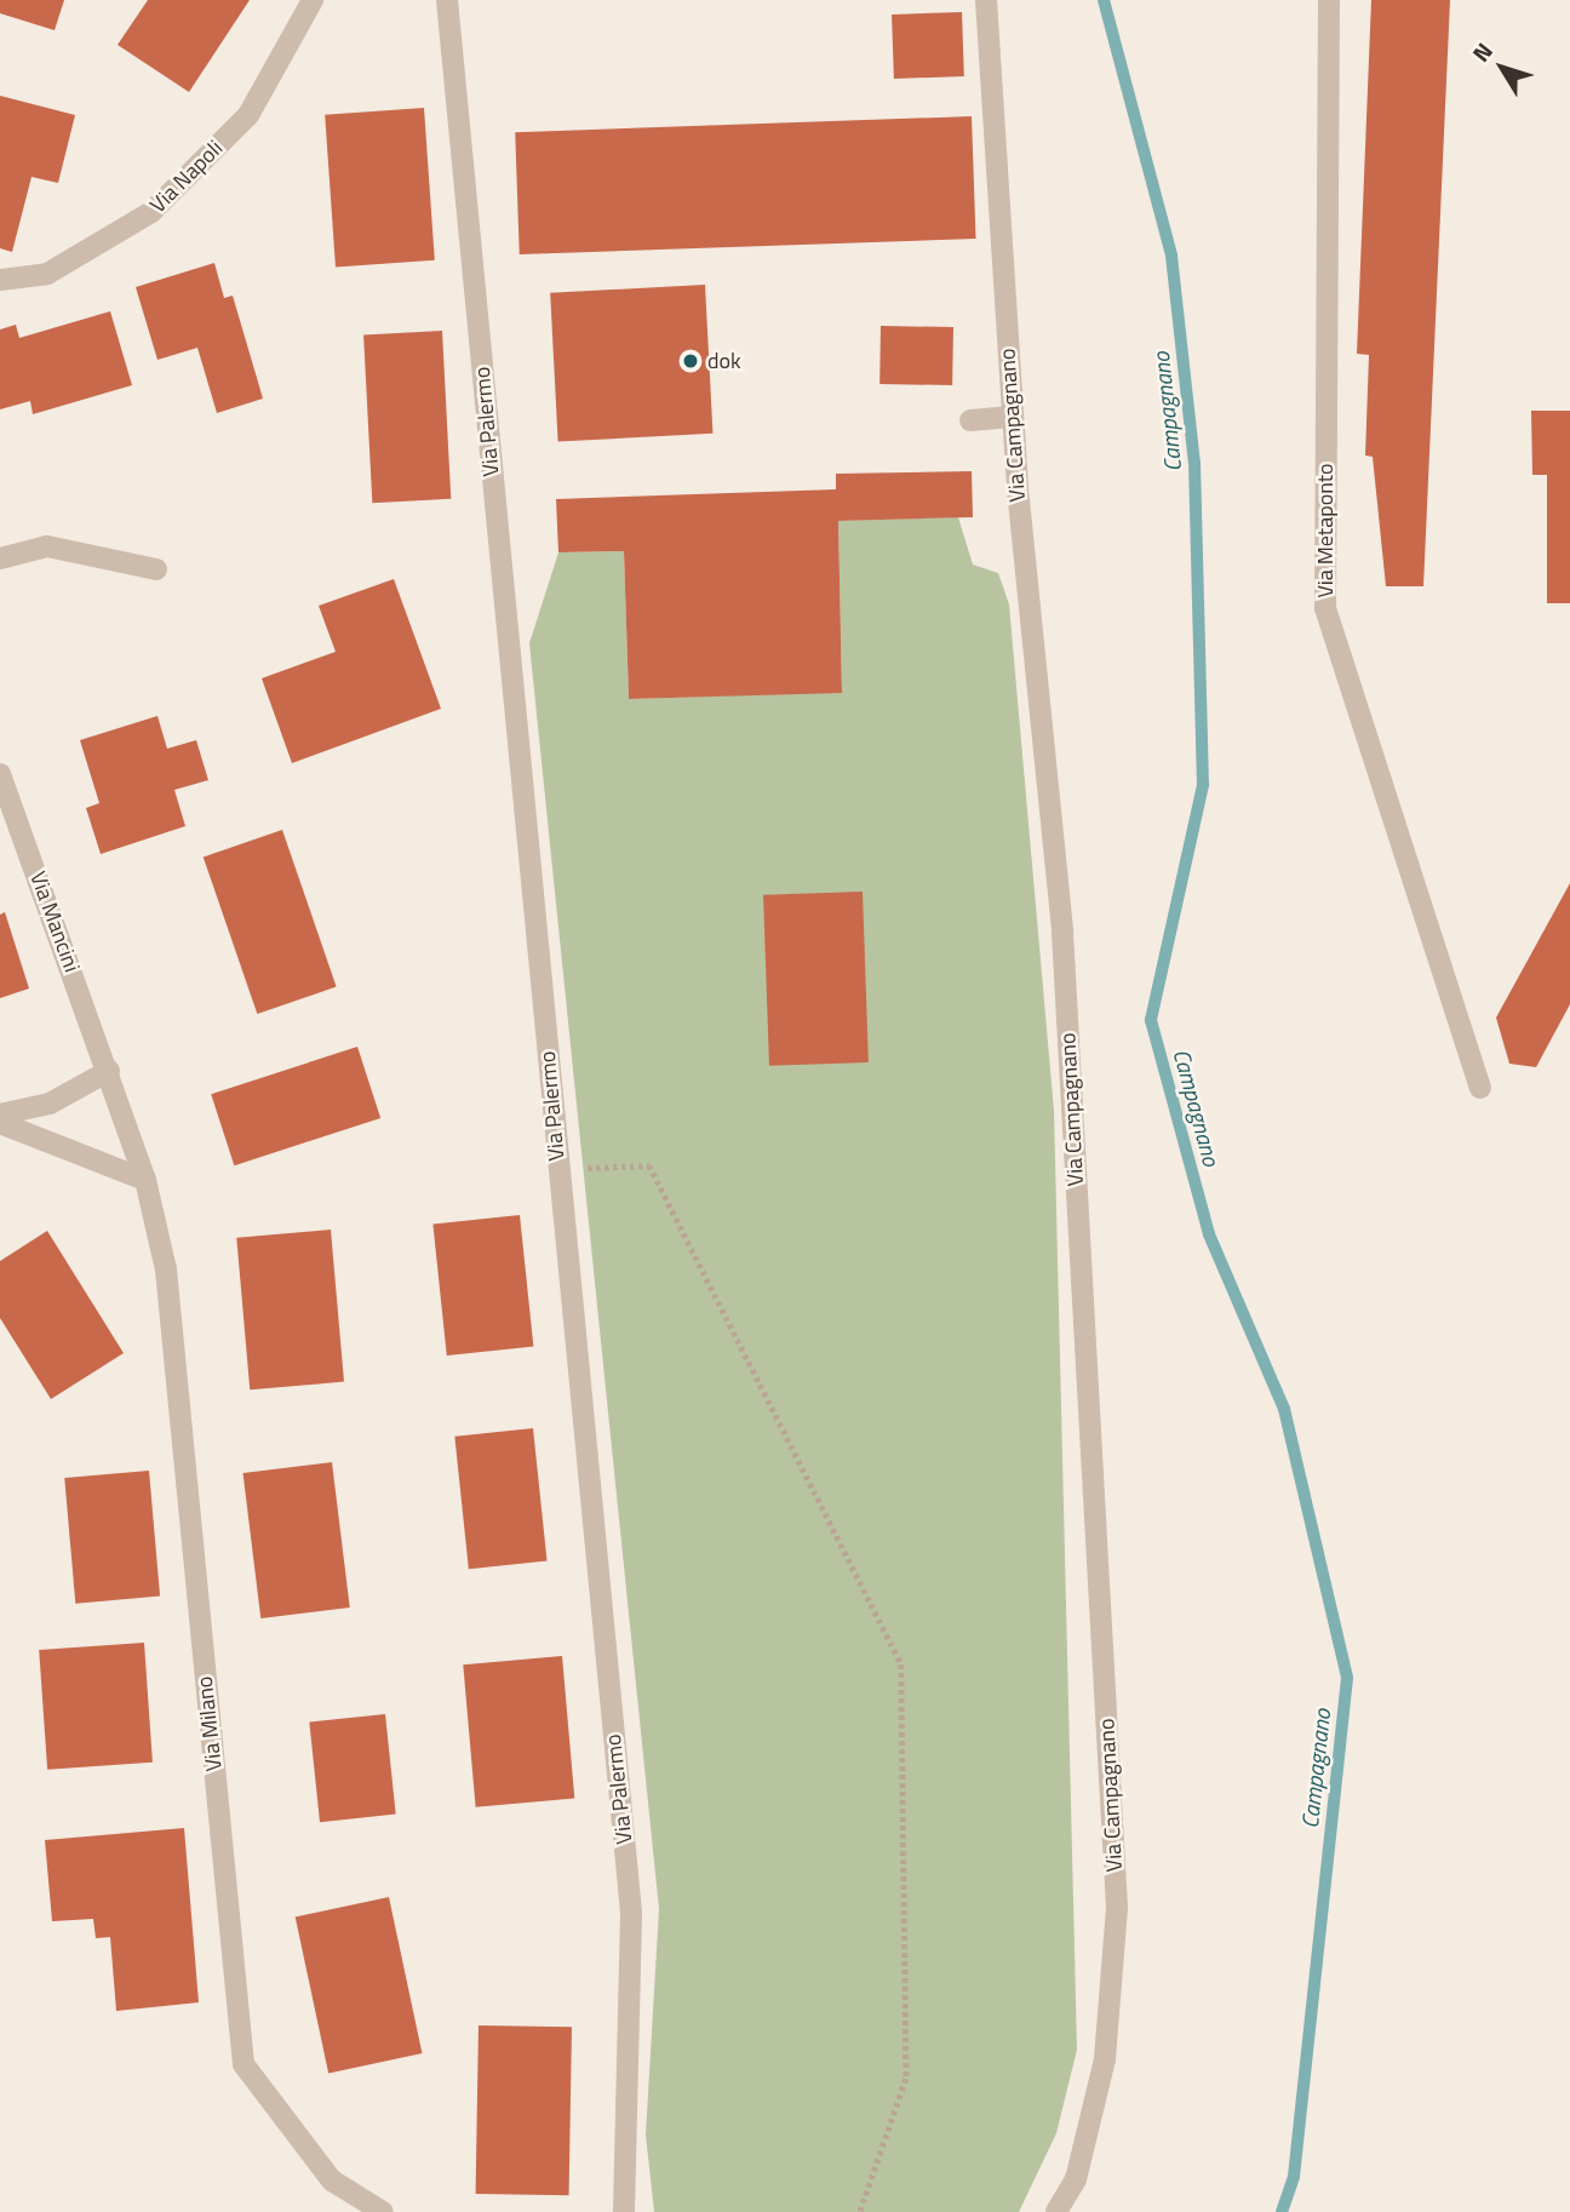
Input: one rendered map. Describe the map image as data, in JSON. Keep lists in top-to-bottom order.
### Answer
{
  "streets": {
    "street": [
      "Via Napoli",
      "Via Palermo",
      "Via Campagnano",
      "Via Metaponto",
      "Via Mancini",
      "Via Milano"
    ]
  },
  "crossings": [
    ["Via Mancini", "Via Milano"]
  ],
  "water": ["Campagnano"],
  "places": ["dok"],
  "north": "top left"
}
